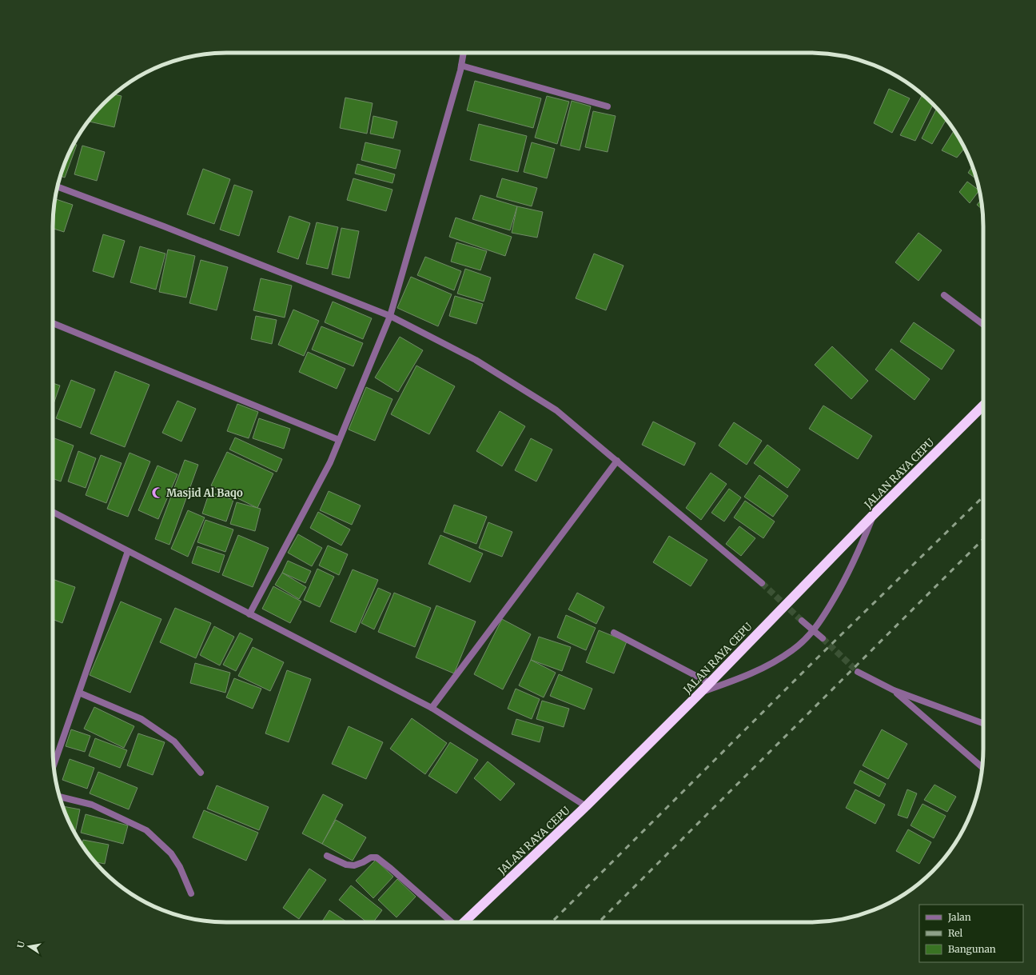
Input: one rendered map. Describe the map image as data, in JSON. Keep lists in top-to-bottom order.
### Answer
{
  "streets": {
    "highway": ["JALAN RAYA CEPU"]
  },
  "places": {
    "mosque": ["Masjid Al Baqo"]
  },
  "legend": ["Jalan", "Rel", "Bangunan"],
  "north": "left"
}
